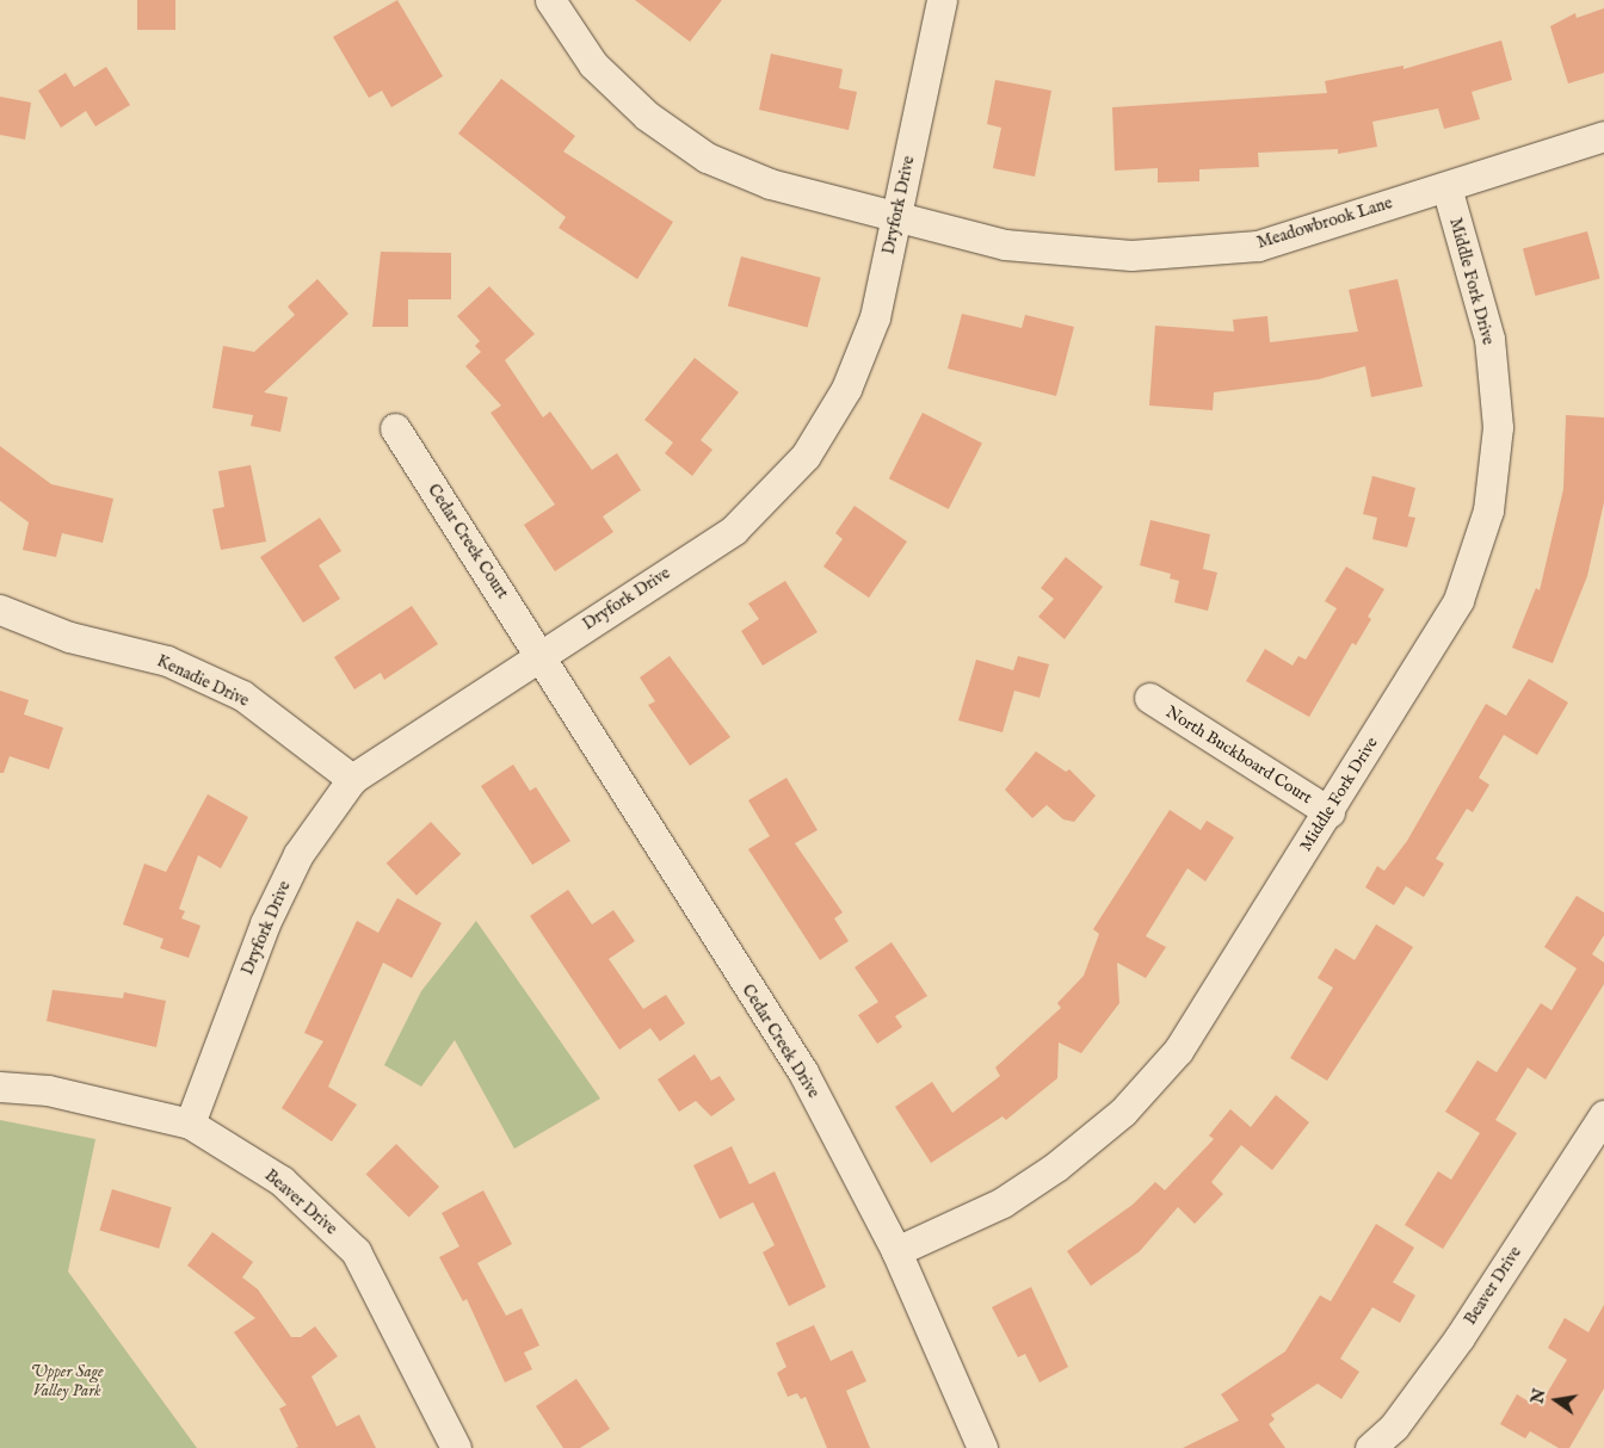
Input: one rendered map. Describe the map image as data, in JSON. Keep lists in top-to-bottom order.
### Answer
{
  "streets": {
    "street": [
      "Dryfork Drive",
      "Meadowbrook Lane",
      "Middle Fork Drive",
      "Cedar Creek Court",
      "Kenadie Drive",
      "North Buckboard Court",
      "Cedar Creek Drive",
      "Beaver Drive"
    ]
  },
  "crossings": [
    ["Dryfork Drive", "Meadowbrook Lane"],
    ["Dryfork Drive", "Cedar Creek Court"],
    ["Dryfork Drive", "Kenadie Drive"],
    ["Dryfork Drive", "Cedar Creek Drive"],
    ["Dryfork Drive", "Beaver Drive"],
    ["Meadowbrook Lane", "Middle Fork Drive"],
    ["Middle Fork Drive", "North Buckboard Court"],
    ["Middle Fork Drive", "Cedar Creek Drive"],
    ["Cedar Creek Court", "Cedar Creek Drive"]
  ],
  "parks": ["Upper Sage Valley Park"],
  "north": "left"
}
